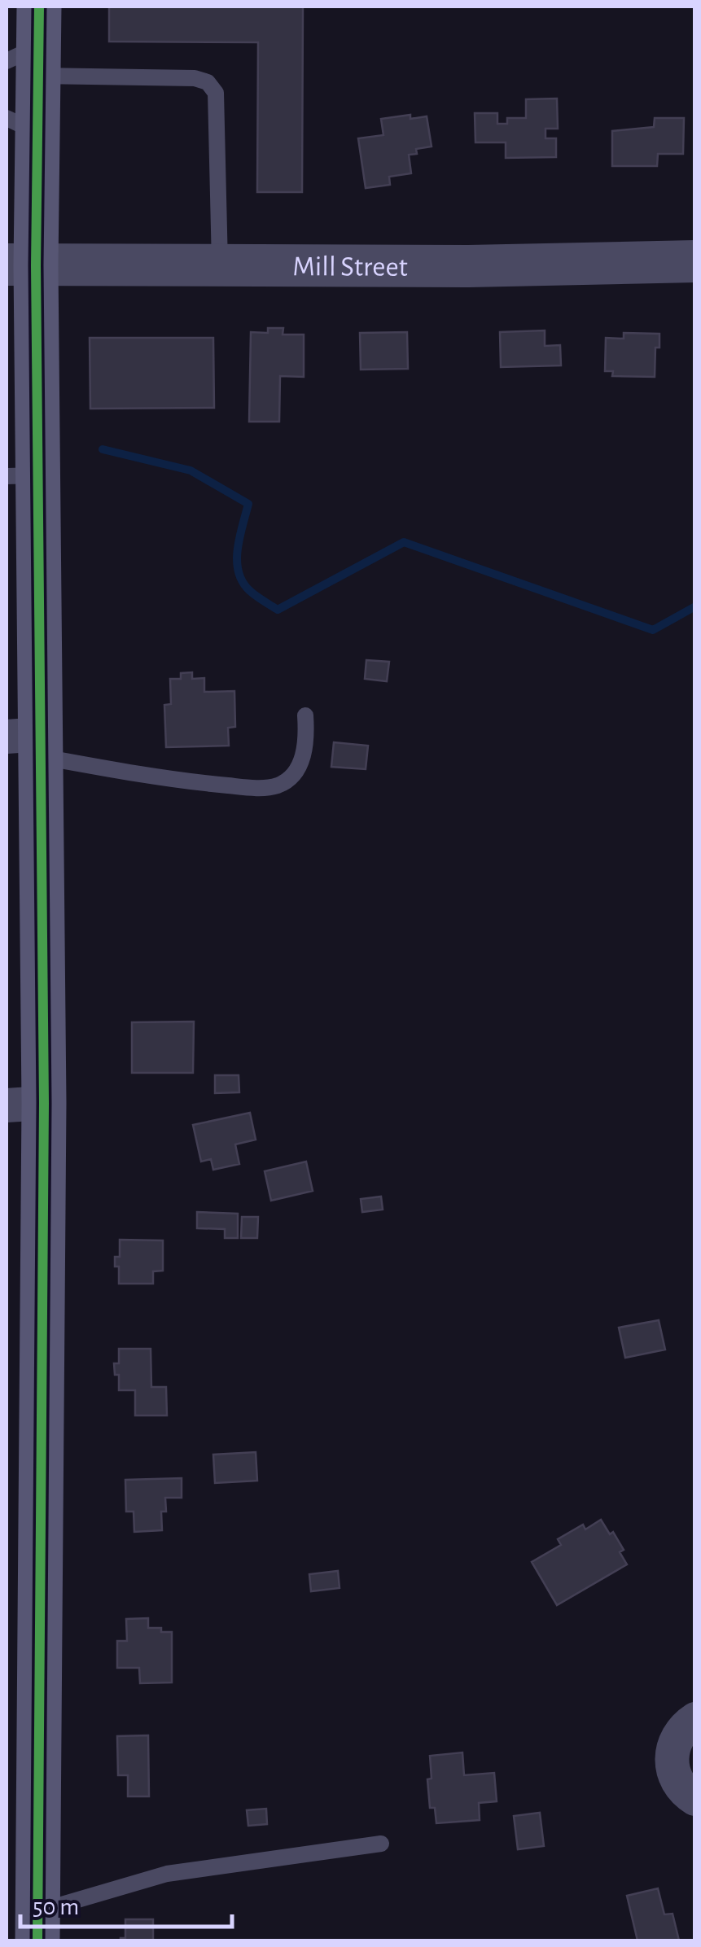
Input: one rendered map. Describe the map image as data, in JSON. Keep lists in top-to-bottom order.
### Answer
{
  "streets": {
    "street": ["Mill Street"]
  },
  "scale_bar": "50 m"
}
